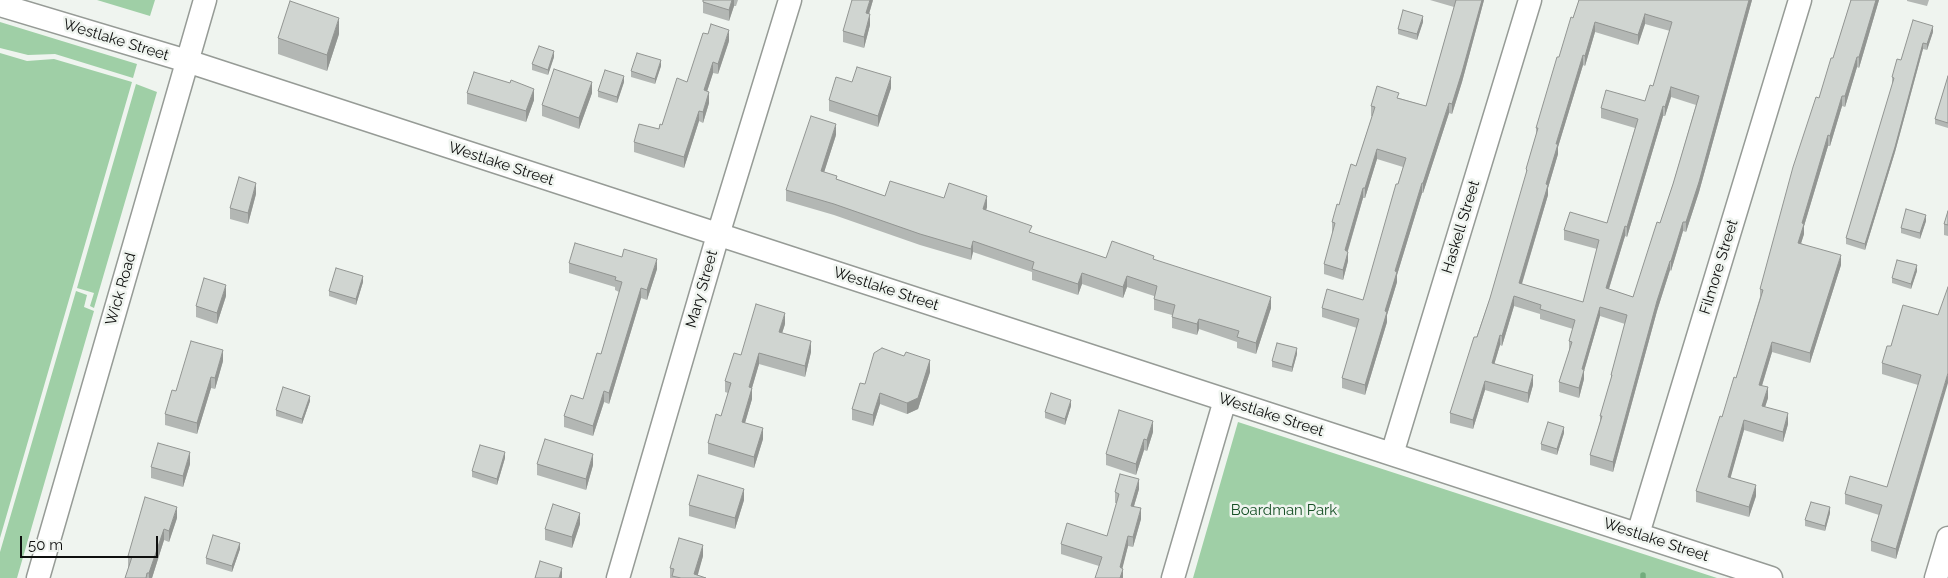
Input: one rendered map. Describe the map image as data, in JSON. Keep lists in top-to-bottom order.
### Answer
{
  "streets": {
    "street": [
      "Westlake Street",
      "Haskell Street",
      "Filmore Street",
      "Wick Road",
      "Mary Street"
    ]
  },
  "crossings": [
    ["Westlake Street", "Haskell Street"],
    ["Westlake Street", "Filmore Street"],
    ["Westlake Street", "Wick Road"],
    ["Westlake Street", "Mary Street"]
  ],
  "parks": ["Boardman Park"],
  "scale_bar": "50 m"
}
